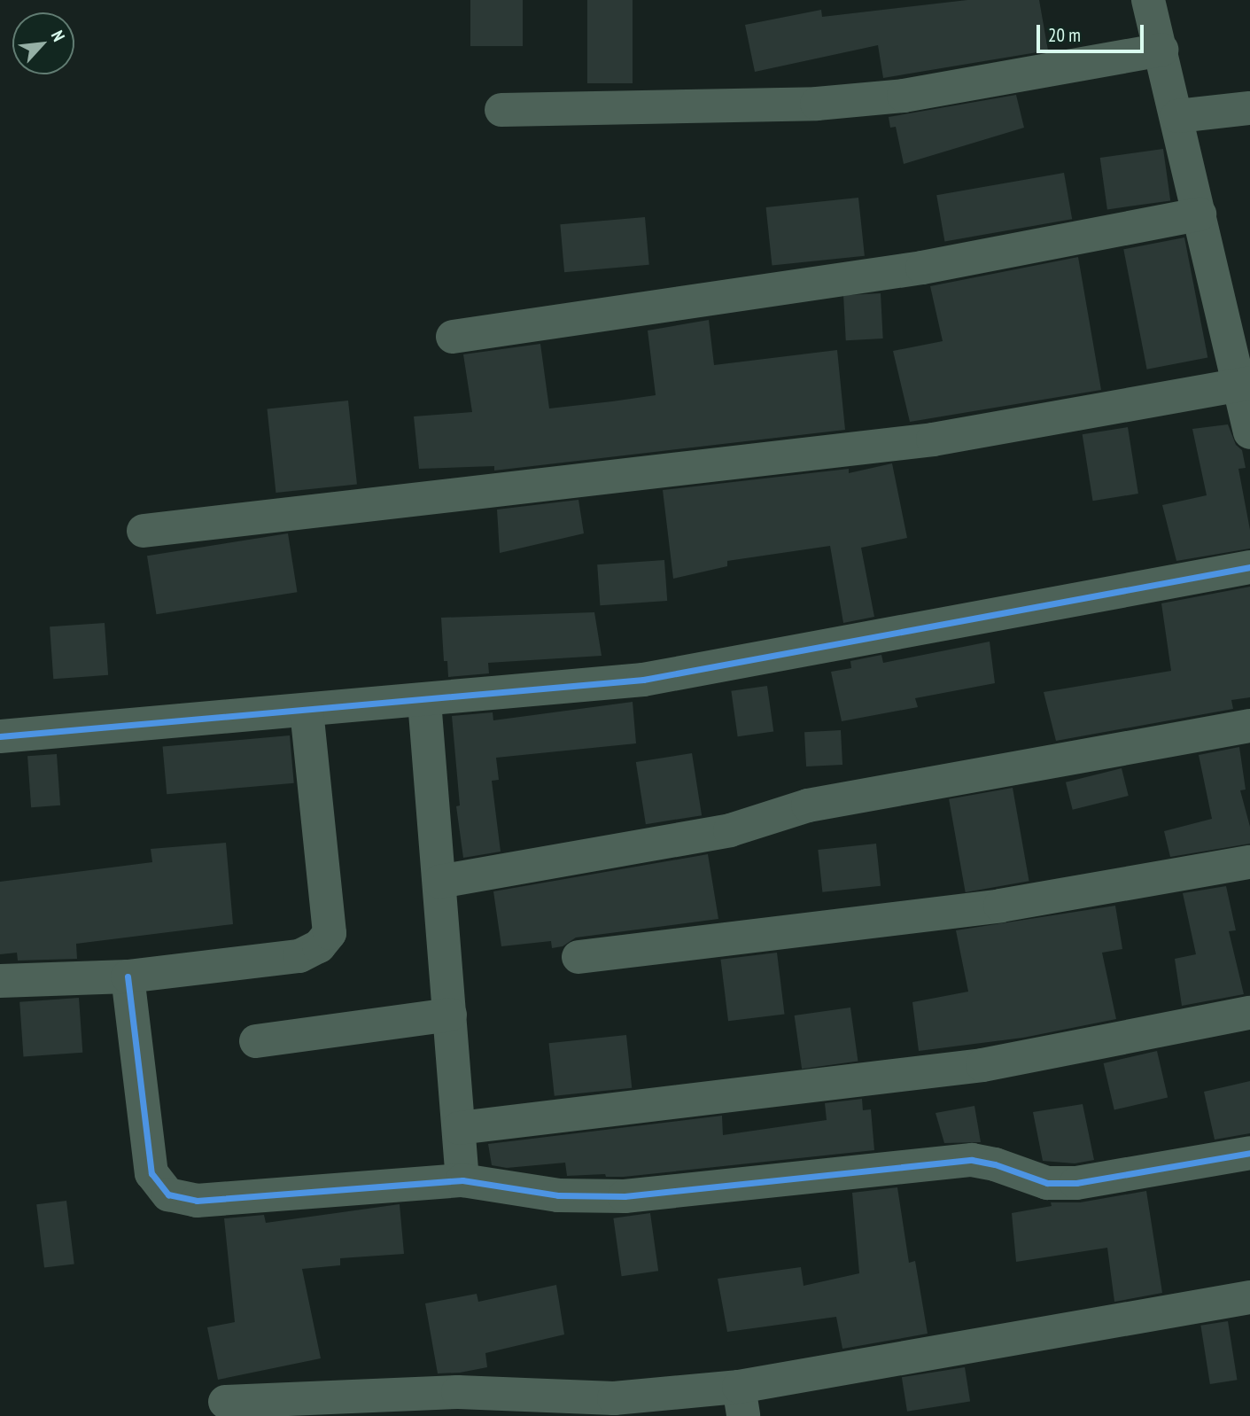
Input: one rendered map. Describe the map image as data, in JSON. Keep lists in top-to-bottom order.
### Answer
{
  "scale_bar": "20 m",
  "north": "top right"
}
